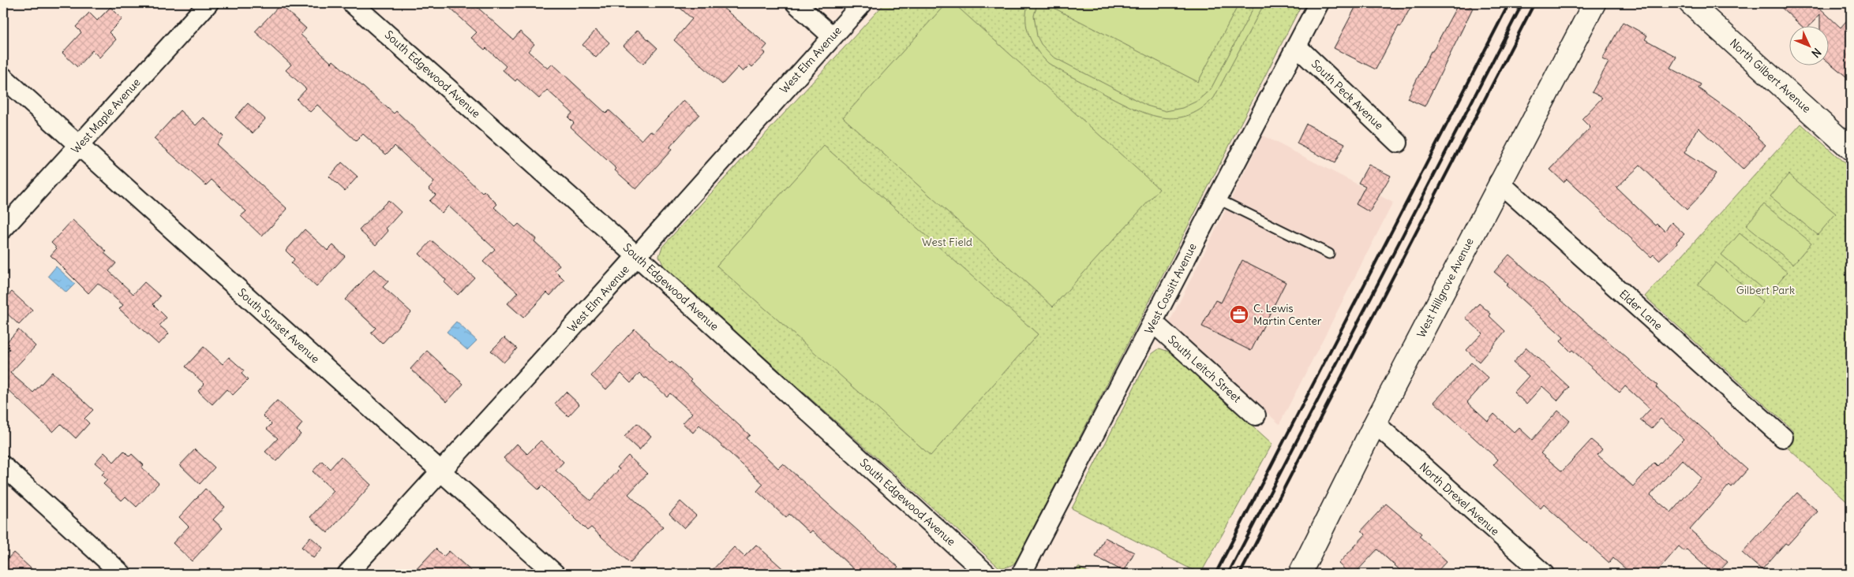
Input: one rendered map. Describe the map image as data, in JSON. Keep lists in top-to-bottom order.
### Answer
{
  "streets": {
    "street": [
      "West Elm Avenue",
      "South Edgewood Avenue",
      "North Gilbert Avenue",
      "South Peck Avenue",
      "West Maple Avenue",
      "West Hillgrove Avenue",
      "West Cossitt Avenue",
      "Elder Lane",
      "South Sunset Avenue",
      "South Leitch Street",
      "North Drexel Avenue"
    ]
  },
  "crossings": [
    ["West Elm Avenue", "South Edgewood Avenue"],
    ["West Elm Avenue", "South Sunset Avenue"],
    ["South Peck Avenue", "West Cossitt Avenue"],
    ["West Maple Avenue", "South Sunset Avenue"],
    ["West Hillgrove Avenue", "Elder Lane"],
    ["West Hillgrove Avenue", "North Drexel Avenue"],
    ["West Cossitt Avenue", "South Leitch Street"]
  ],
  "parks": ["West Field", "Gilbert Park"],
  "places": {
    "office": ["C. Lewis Martin Center"]
  },
  "north": "bottom right"
}
